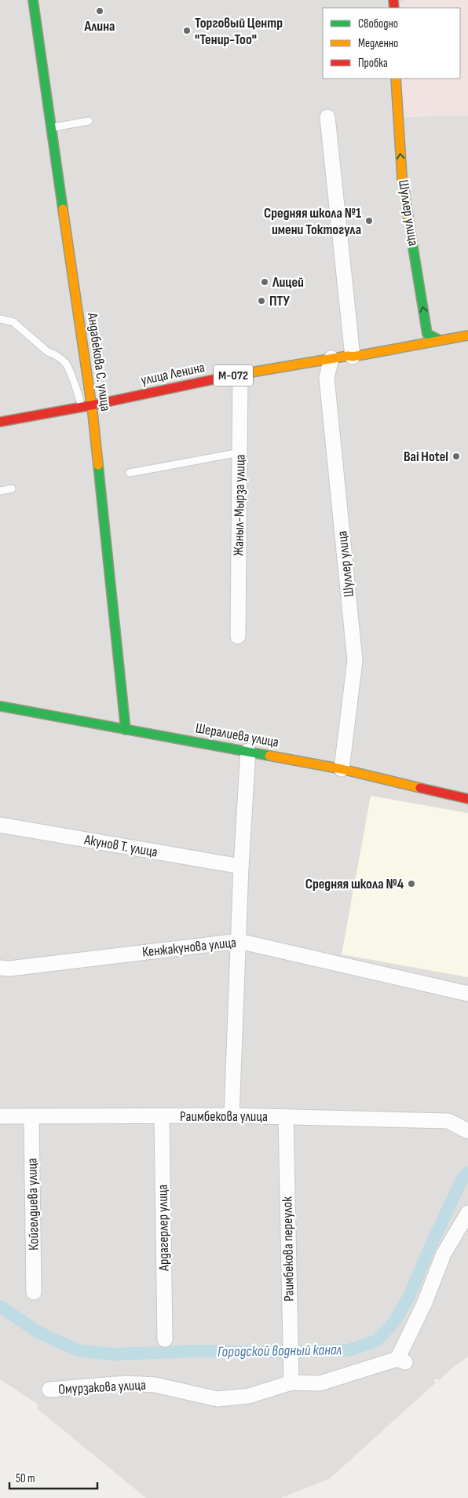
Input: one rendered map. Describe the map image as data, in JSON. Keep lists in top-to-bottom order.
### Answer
{
  "streets": {
    "street": [
      "Шуллер улица",
      "Андабекова С. улица",
      "улица Ленина",
      "М-072",
      "Жаныл-Мырза улица",
      "Шералиева улица",
      "Акунов Т. улица",
      "Кенжакунова улица",
      "Раимбекова улица",
      "Койгелдиева улица",
      "Ардагерлер улица",
      "Раимбекова переулок",
      "Омурзакова улица"
    ]
  },
  "crossings": [
    ["Шуллер улица", "улица Ленина"],
    ["Шуллер улица", "Шералиева улица"],
    ["Андабекова С. улица", "улица Ленина"],
    ["Андабекова С. улица", "Шералиева улица"],
    ["улица Ленина", "Жаныл-Мырза улица"],
    ["Раимбекова улица", "Койгелдиева улица"],
    ["Раимбекова улица", "Ардагерлер улица"],
    ["Раимбекова улица", "Раимбекова переулок"],
    ["Раимбекова переулок", "Омурзакова улица"]
  ],
  "water": ["Городской водный канал"],
  "places": [
    "Алина",
    "Торговый Центр \"Тенир-Тоо\"",
    "Средняя школа №1 имени Токтогула",
    "Лицей",
    "ПТУ",
    "Bai Hotel",
    "Средняя школа №4"
  ],
  "legend": ["Свободно", "Медленно", "Пробка"],
  "scale_bar": "50 m"
}
